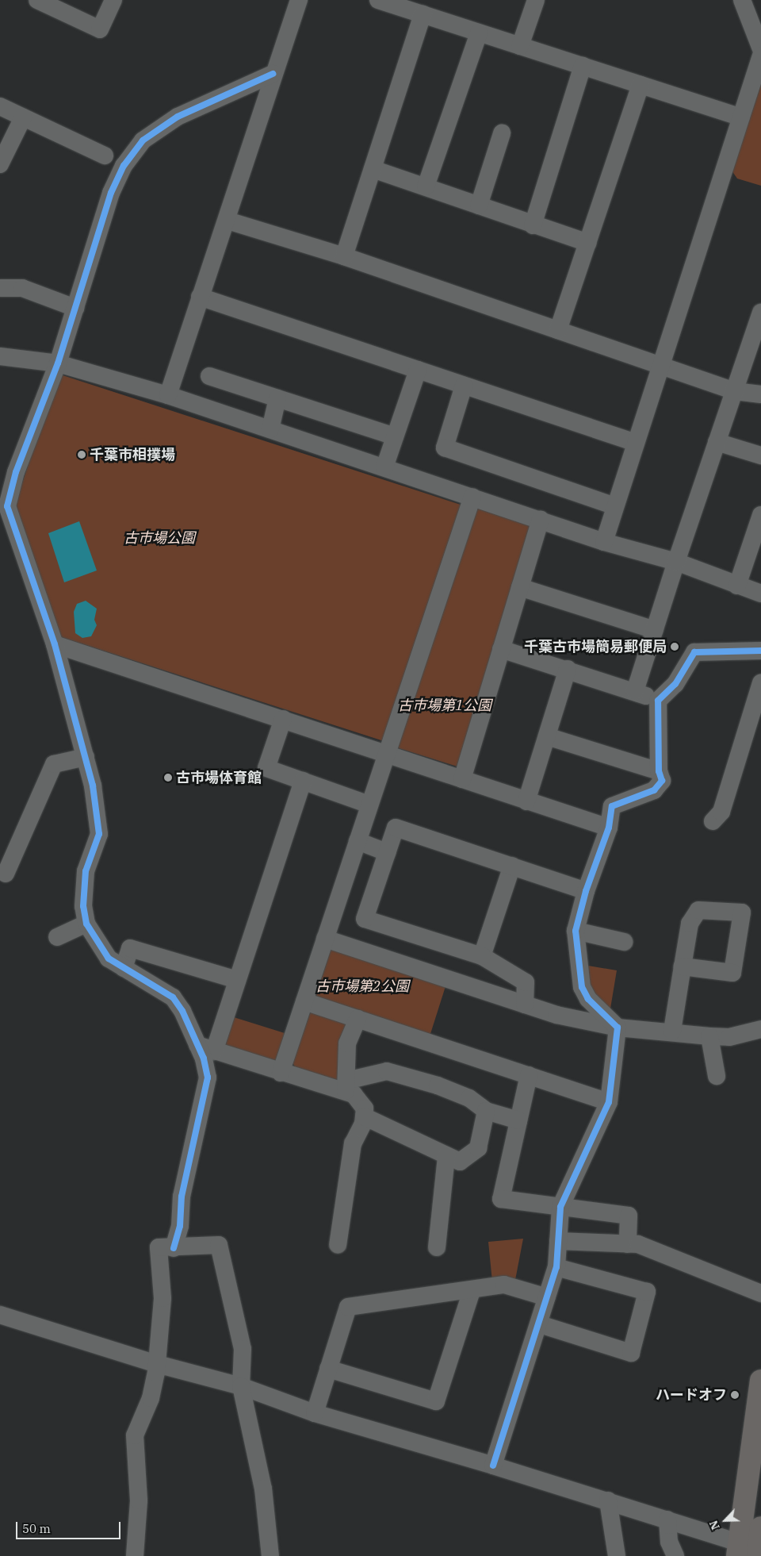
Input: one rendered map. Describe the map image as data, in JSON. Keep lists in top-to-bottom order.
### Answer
{
  "parks": ["古市場公園", "古市場第1公園", "古市場第2公園"],
  "places": [
    "千葉市相撲場",
    "千葉古市場簡易郵便局",
    "古市場体育館",
    "ハードオフ"
  ],
  "scale_bar": "50 m",
  "north": "bottom left"
}
